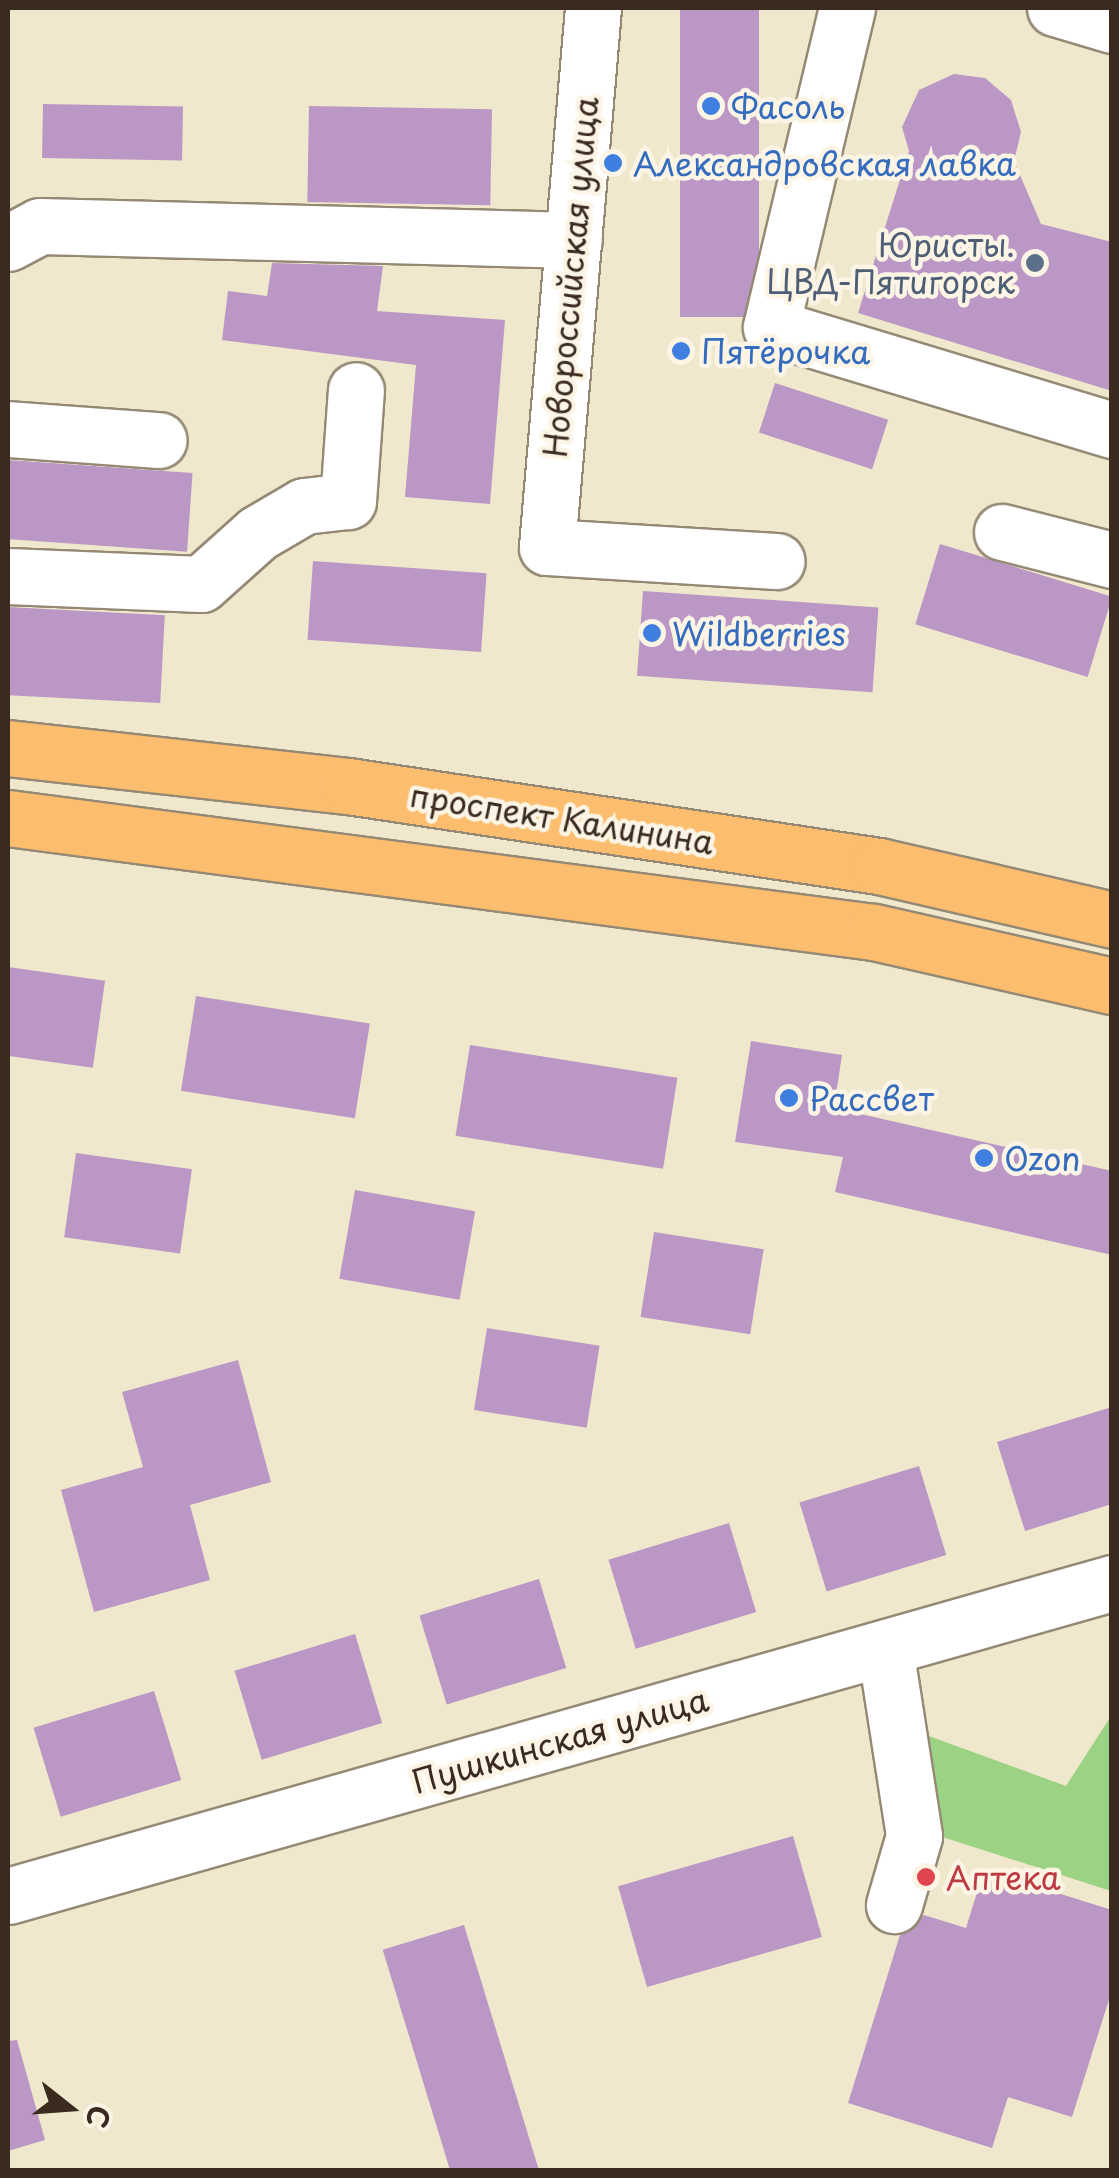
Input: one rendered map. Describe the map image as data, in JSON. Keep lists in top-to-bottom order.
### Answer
{
  "streets": {
    "main road": ["проспект Калинина"],
    "street": ["Новороссийская улица", "Пушкинская улица"]
  },
  "places": [
    "Фасоль",
    "Александровская лавка",
    "Юристы. ЦВД-Пятигорск",
    "Пятёрочка",
    "Wildberries",
    "Рассвет",
    "Ozon",
    "Аптека"
  ],
  "north": "right"
}
